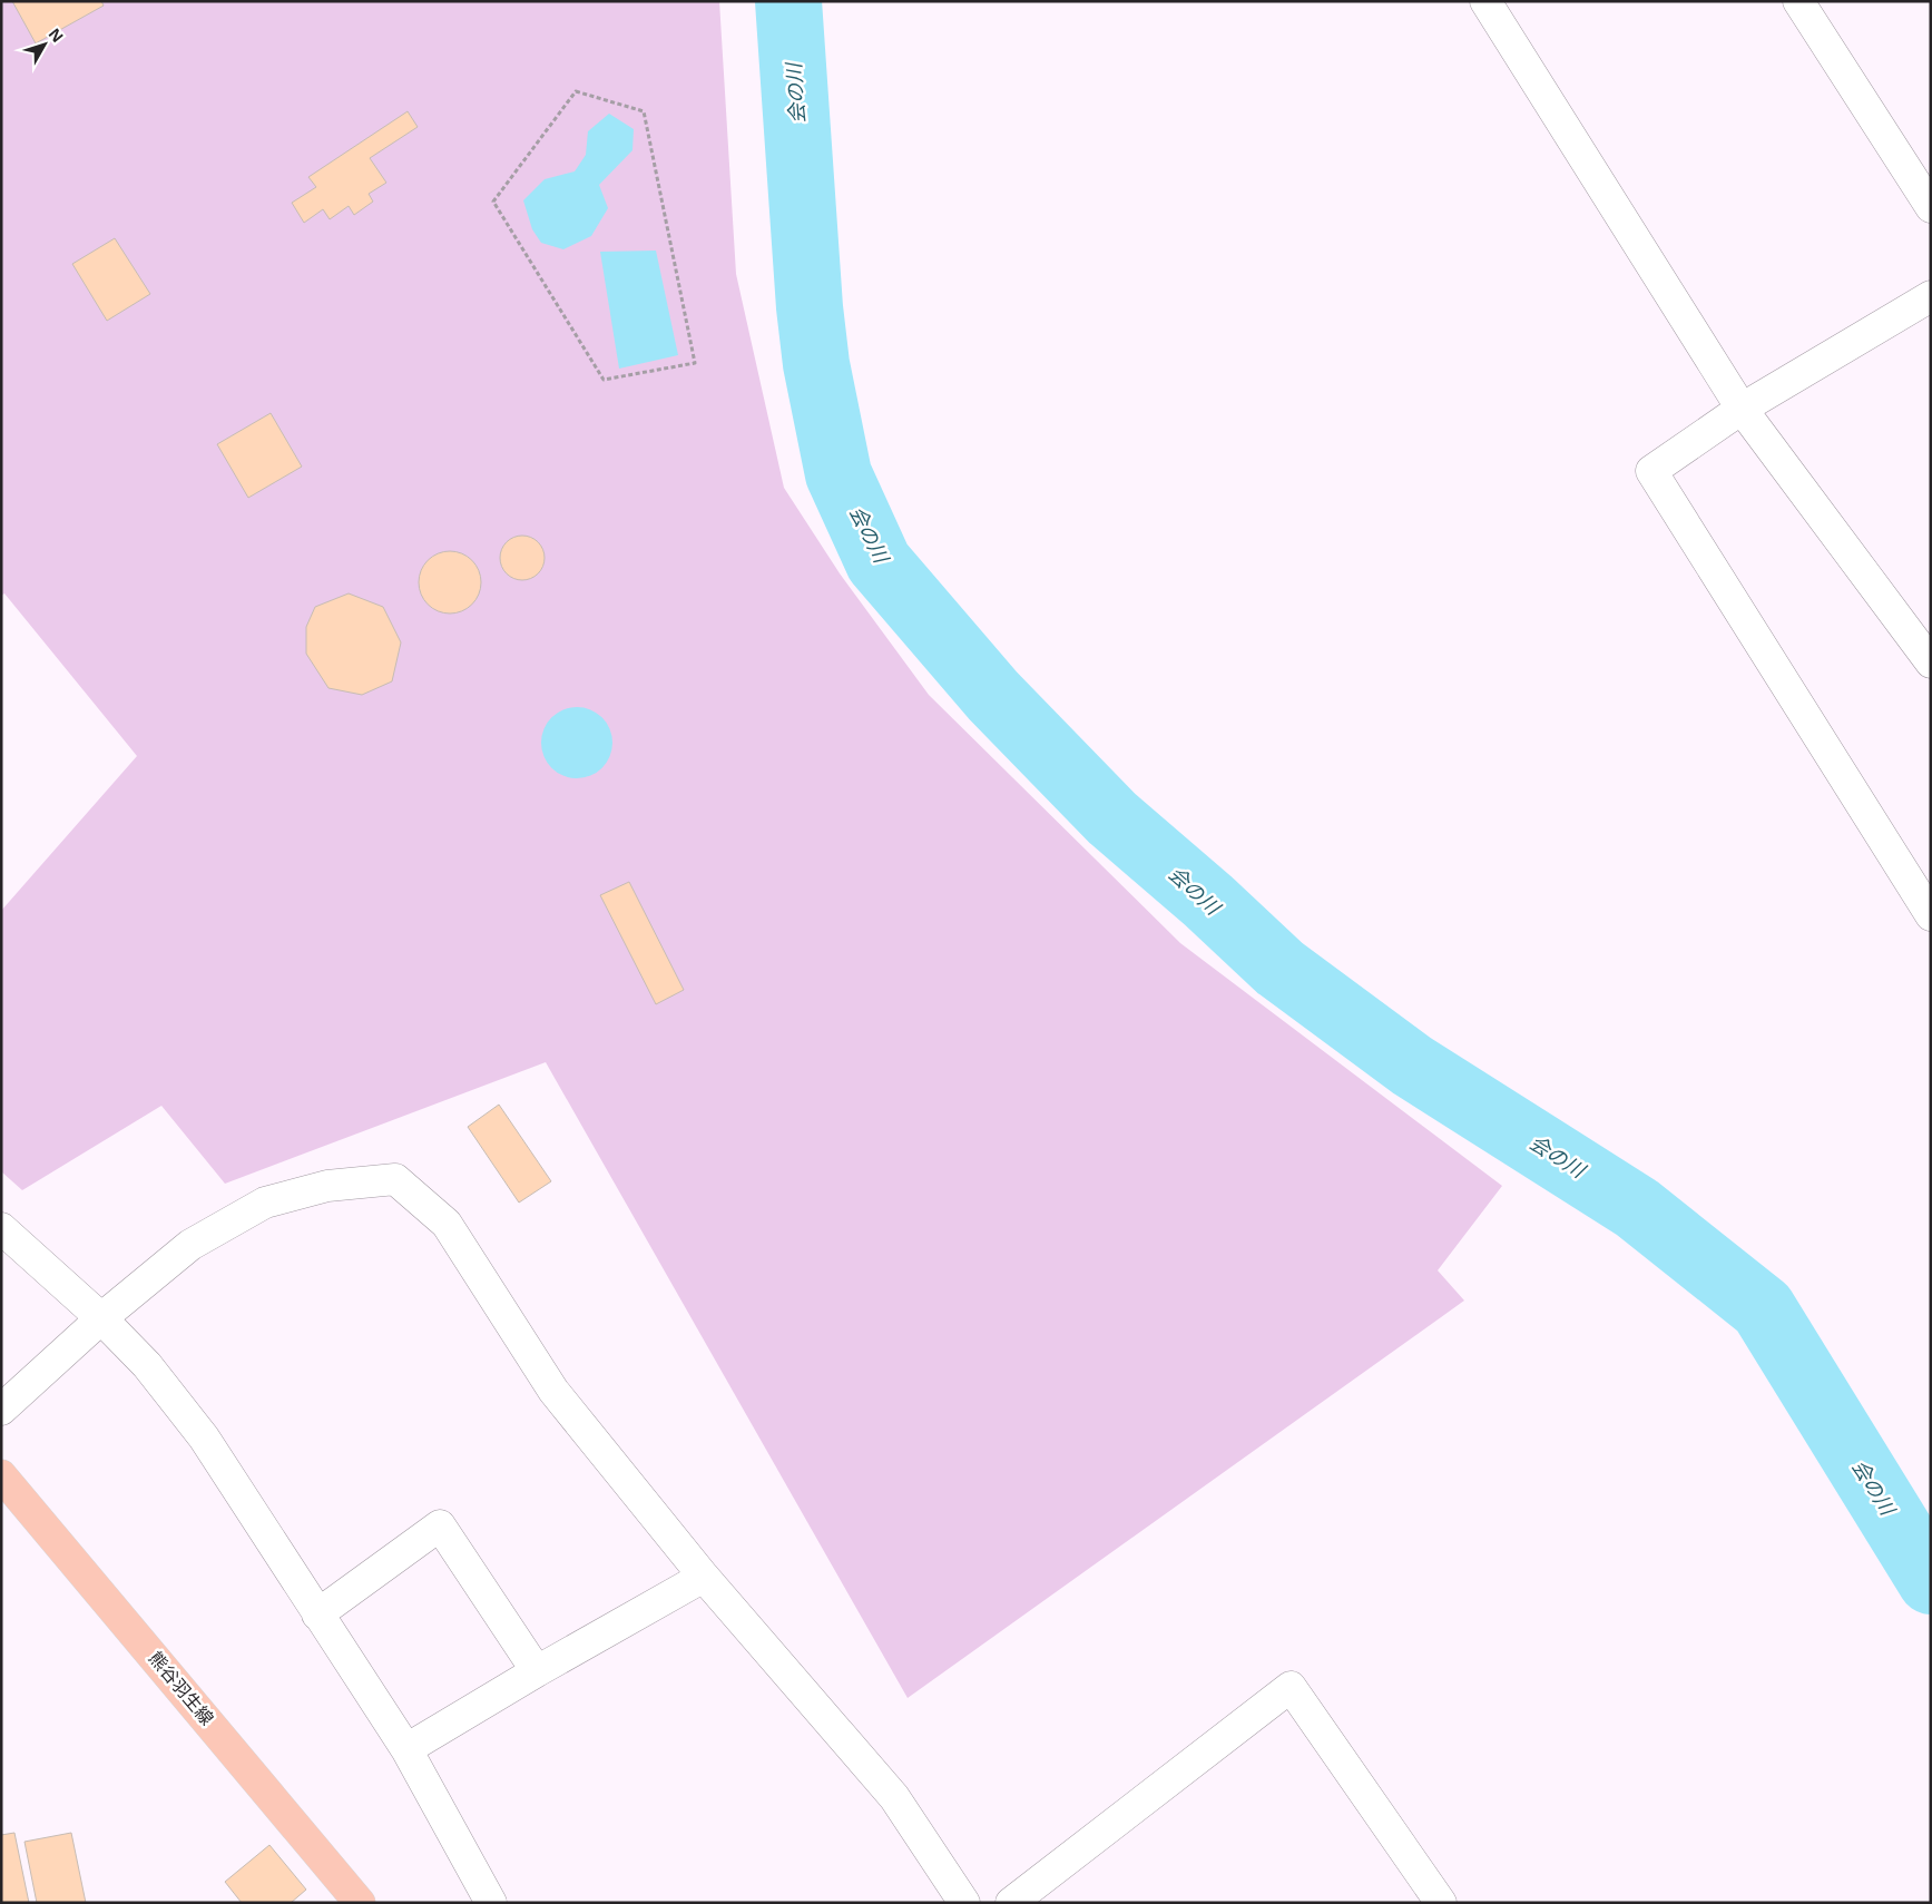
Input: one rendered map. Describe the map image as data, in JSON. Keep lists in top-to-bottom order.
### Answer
{
  "streets": {
    "main road": ["熊谷羽生線"]
  },
  "water": ["会の川"],
  "north": "top right"
}
